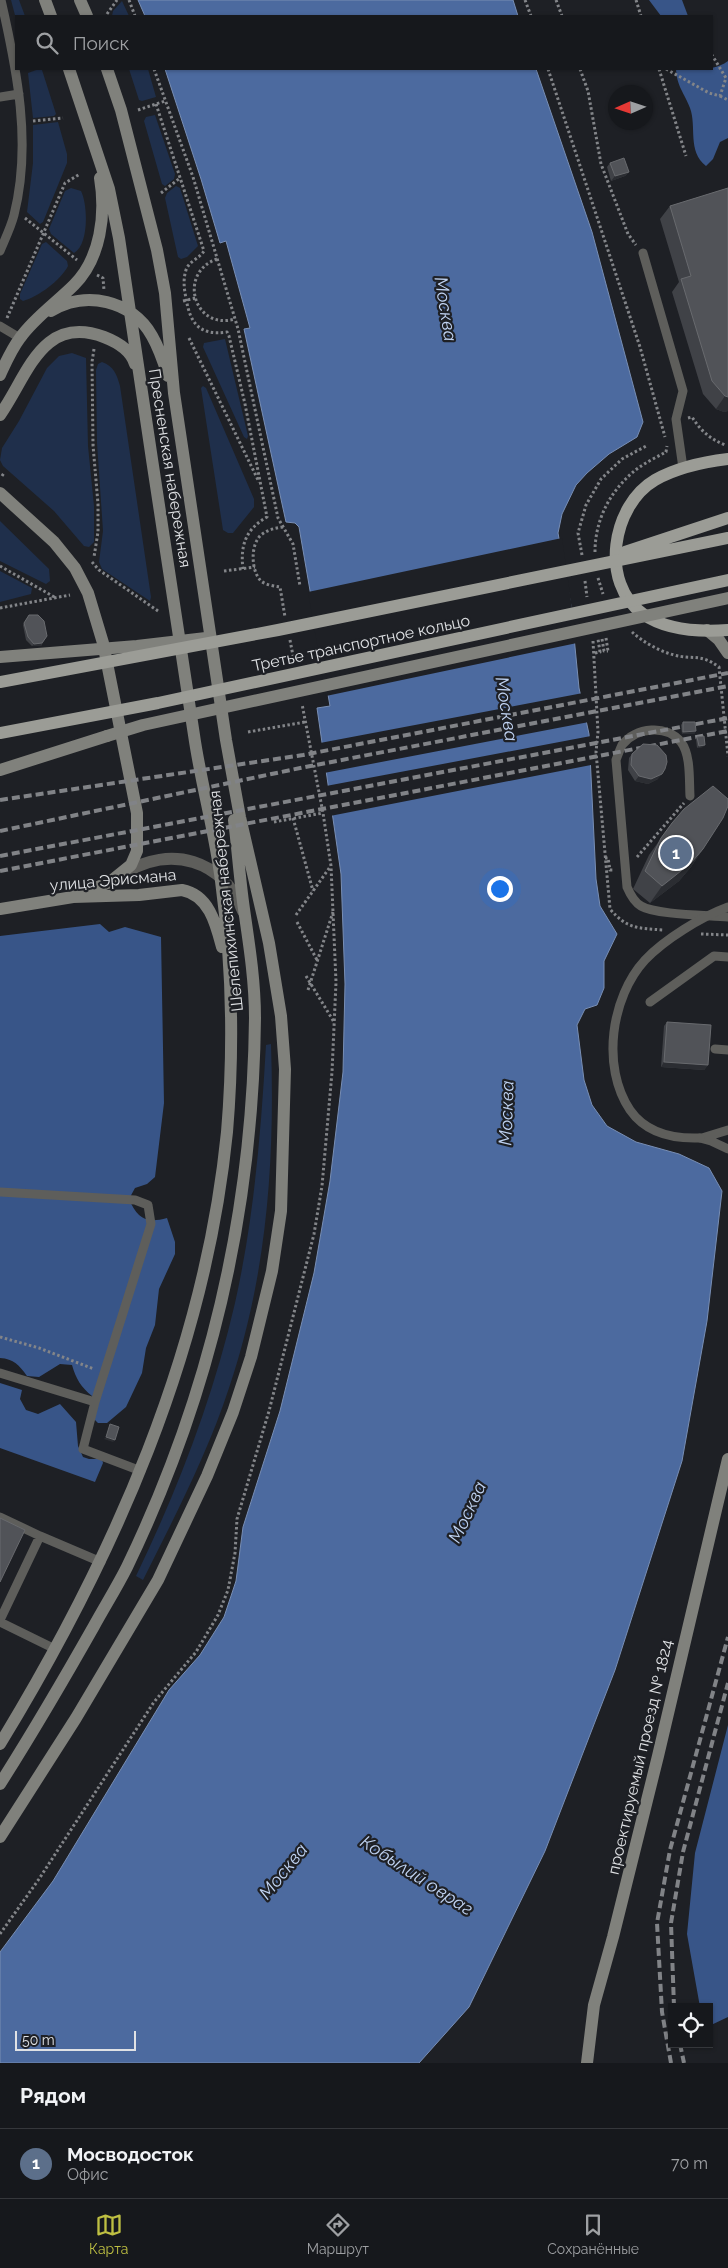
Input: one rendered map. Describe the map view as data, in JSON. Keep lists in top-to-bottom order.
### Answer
{
  "streets": {
    "main road": [
      "Пресненская набережная",
      "Третье транспортное кольцо",
      "улица Эрисмана",
      "Шелепихинская набережная",
      "проектируемый проезд № 1824"
    ]
  },
  "crossings": [
    ["Пресненская набережная", "Шелепихинская набережная"],
    ["улица Эрисмана", "Шелепихинская набережная"]
  ],
  "water": ["Москва", "Кобылий овраг"],
  "scale_bar": "50 m",
  "north": "left",
  "page": {
    "search": "Поиск",
    "pins": "1",
    "scale": "50 m",
    "heading": "Рядом",
    "list": [
      {
        "mark": "1",
        "name": "Мосводосток",
        "note": "Офис",
        "value": "70 m"
      }
    ],
    "nav": ["Карта", "Маршрут", "Сохранённые"]
  }
}
